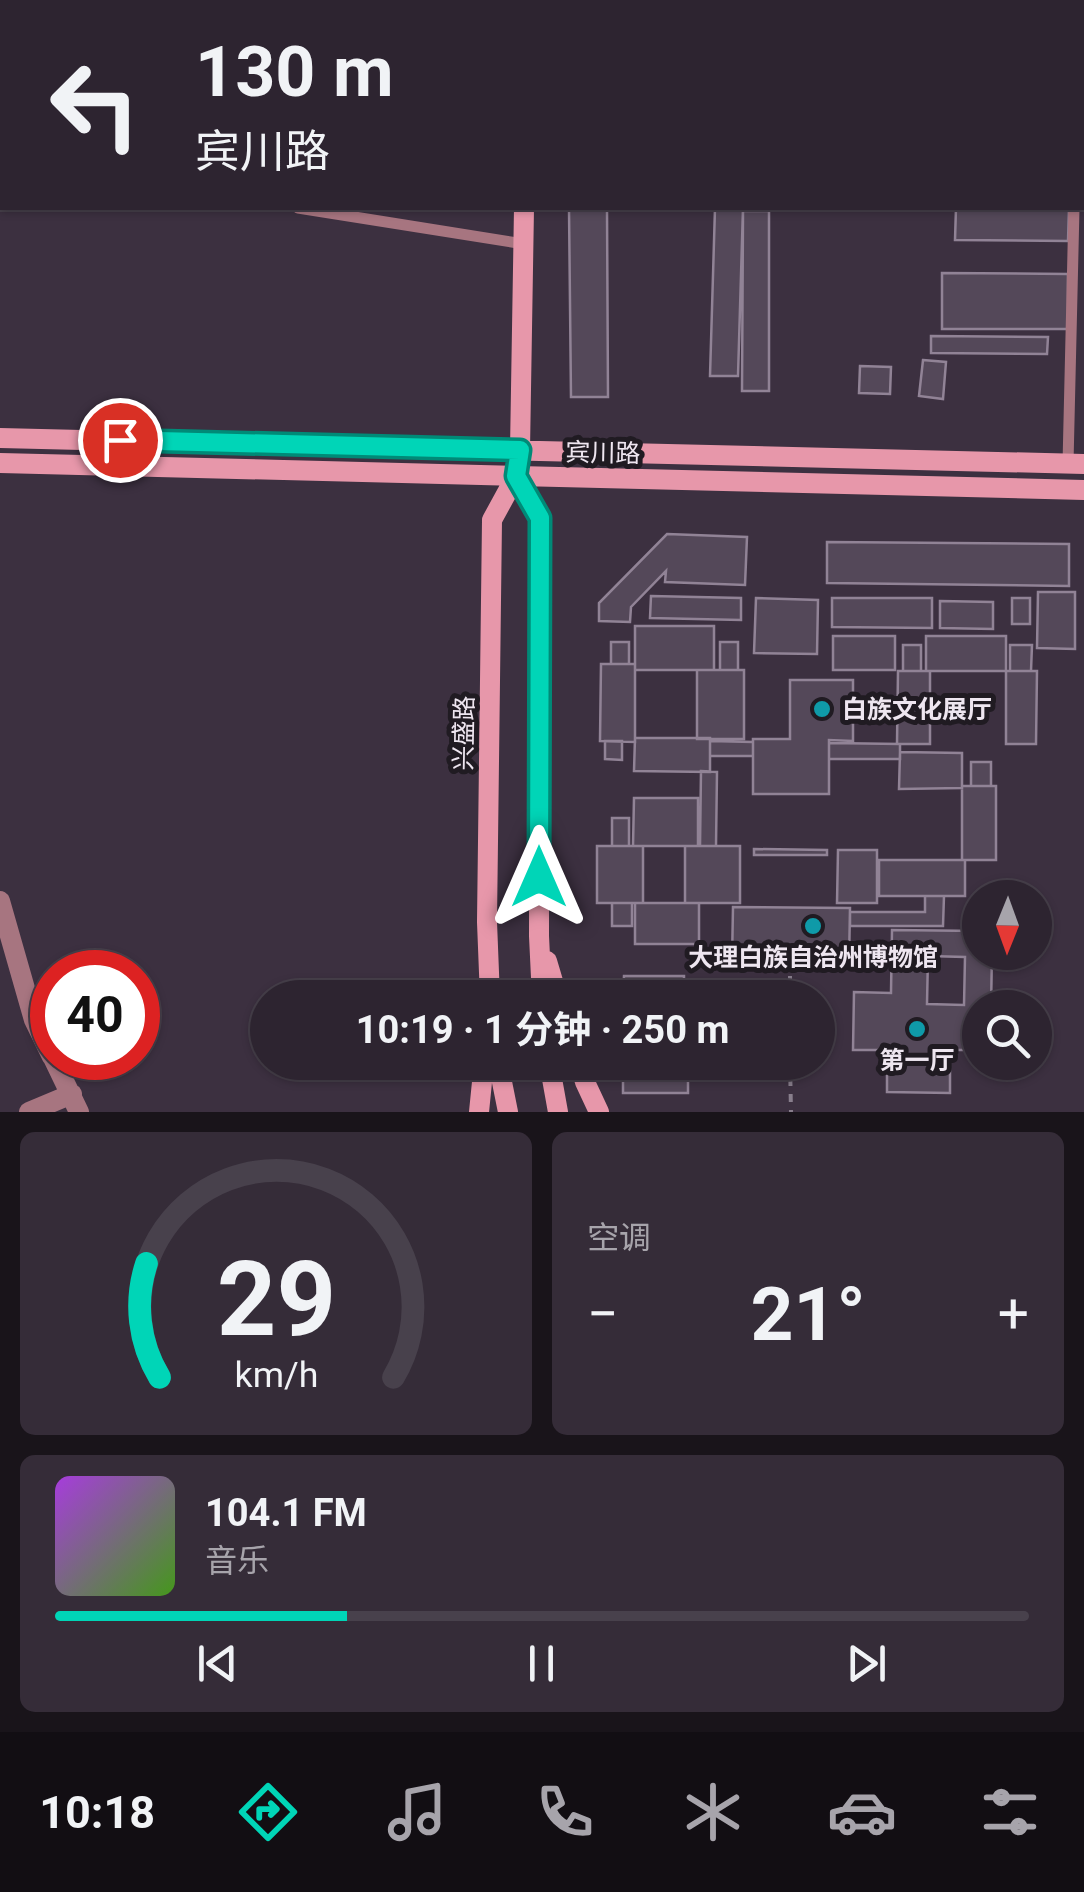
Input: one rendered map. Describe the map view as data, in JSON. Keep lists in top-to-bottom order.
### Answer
{
  "streets": {
    "main road": ["宾川路", "兴盛路"]
  },
  "crossings": [
    ["宾川路", "兴盛路"]
  ],
  "places": ["白族文化展厅", "大理白族自治州博物馆", "第一厅"],
  "north": "bottom",
  "page": {
    "turn": ["130 m", "宾川路"],
    "limit": "40",
    "trip": "10:19 · 1 分钟 · 250 m",
    "tile": "空调",
    "heat": ["−", "21°", "+"],
    "song": ["104.1 FM", "音乐"],
    "tabs": "10:18",
    "gauge": ["29", "km/h"]
  }
}
